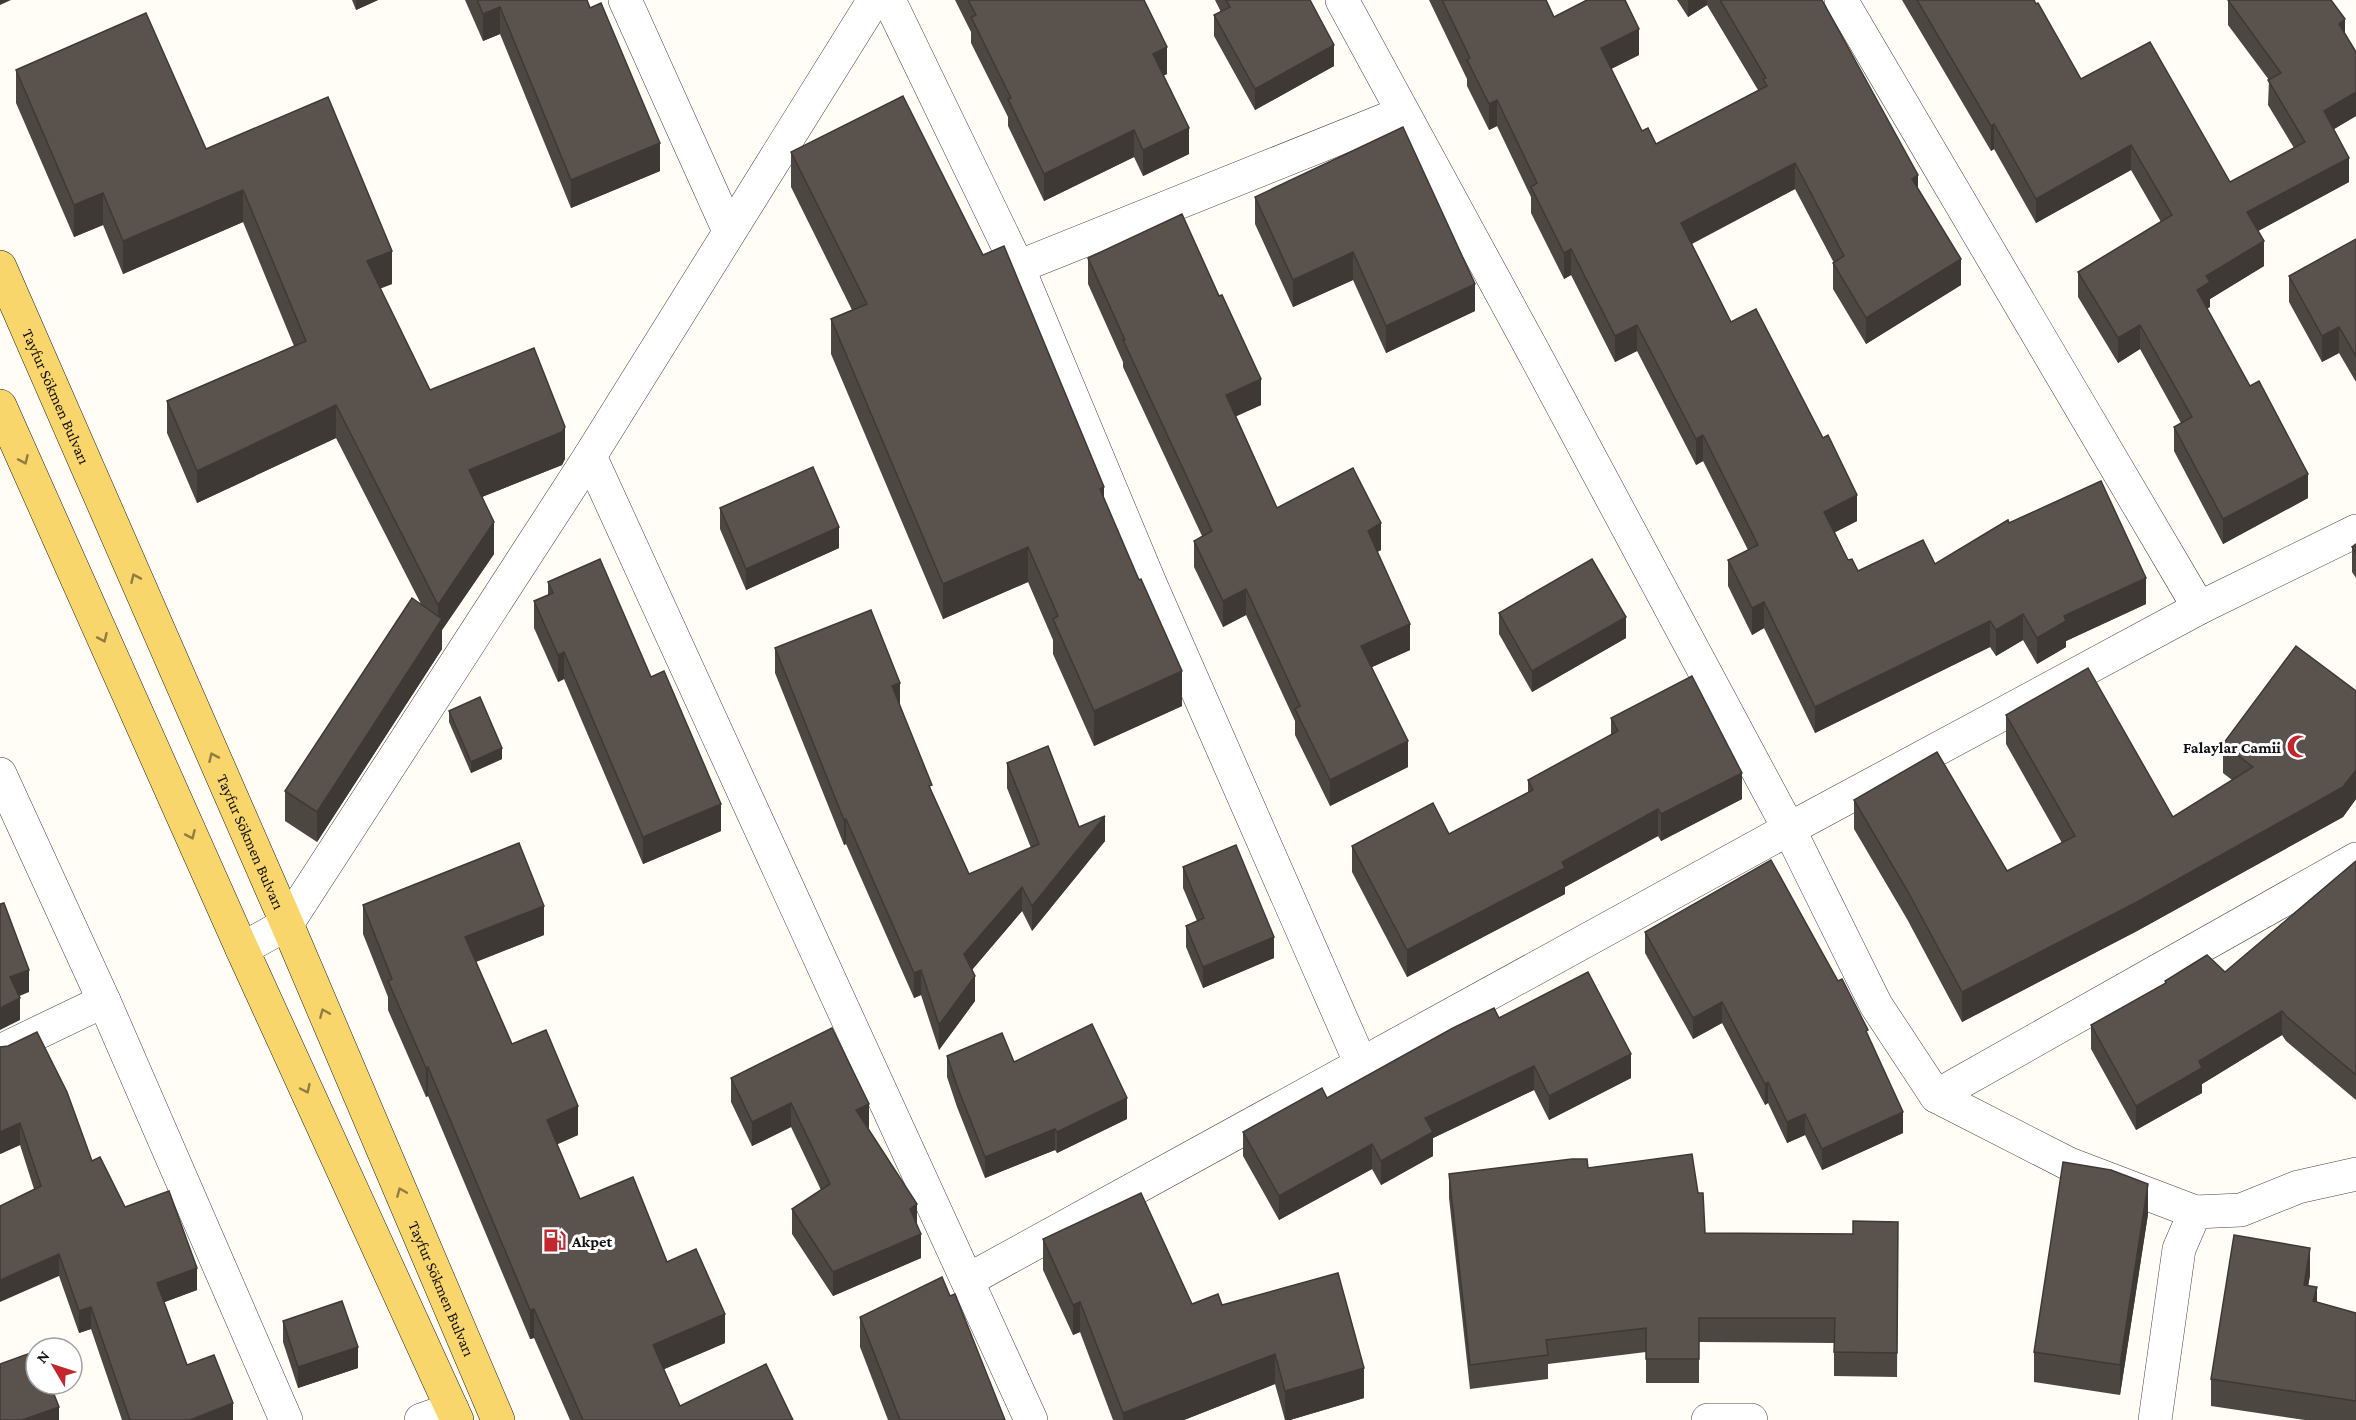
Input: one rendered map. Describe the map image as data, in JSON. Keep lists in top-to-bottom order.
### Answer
{
  "streets": {
    "main road": ["Tayfur Sökmen Bulvarı"]
  },
  "places": {
    "mosque": ["Falaylar Camii"],
    "fuel station": ["Akpet"]
  },
  "north": "top left"
}
